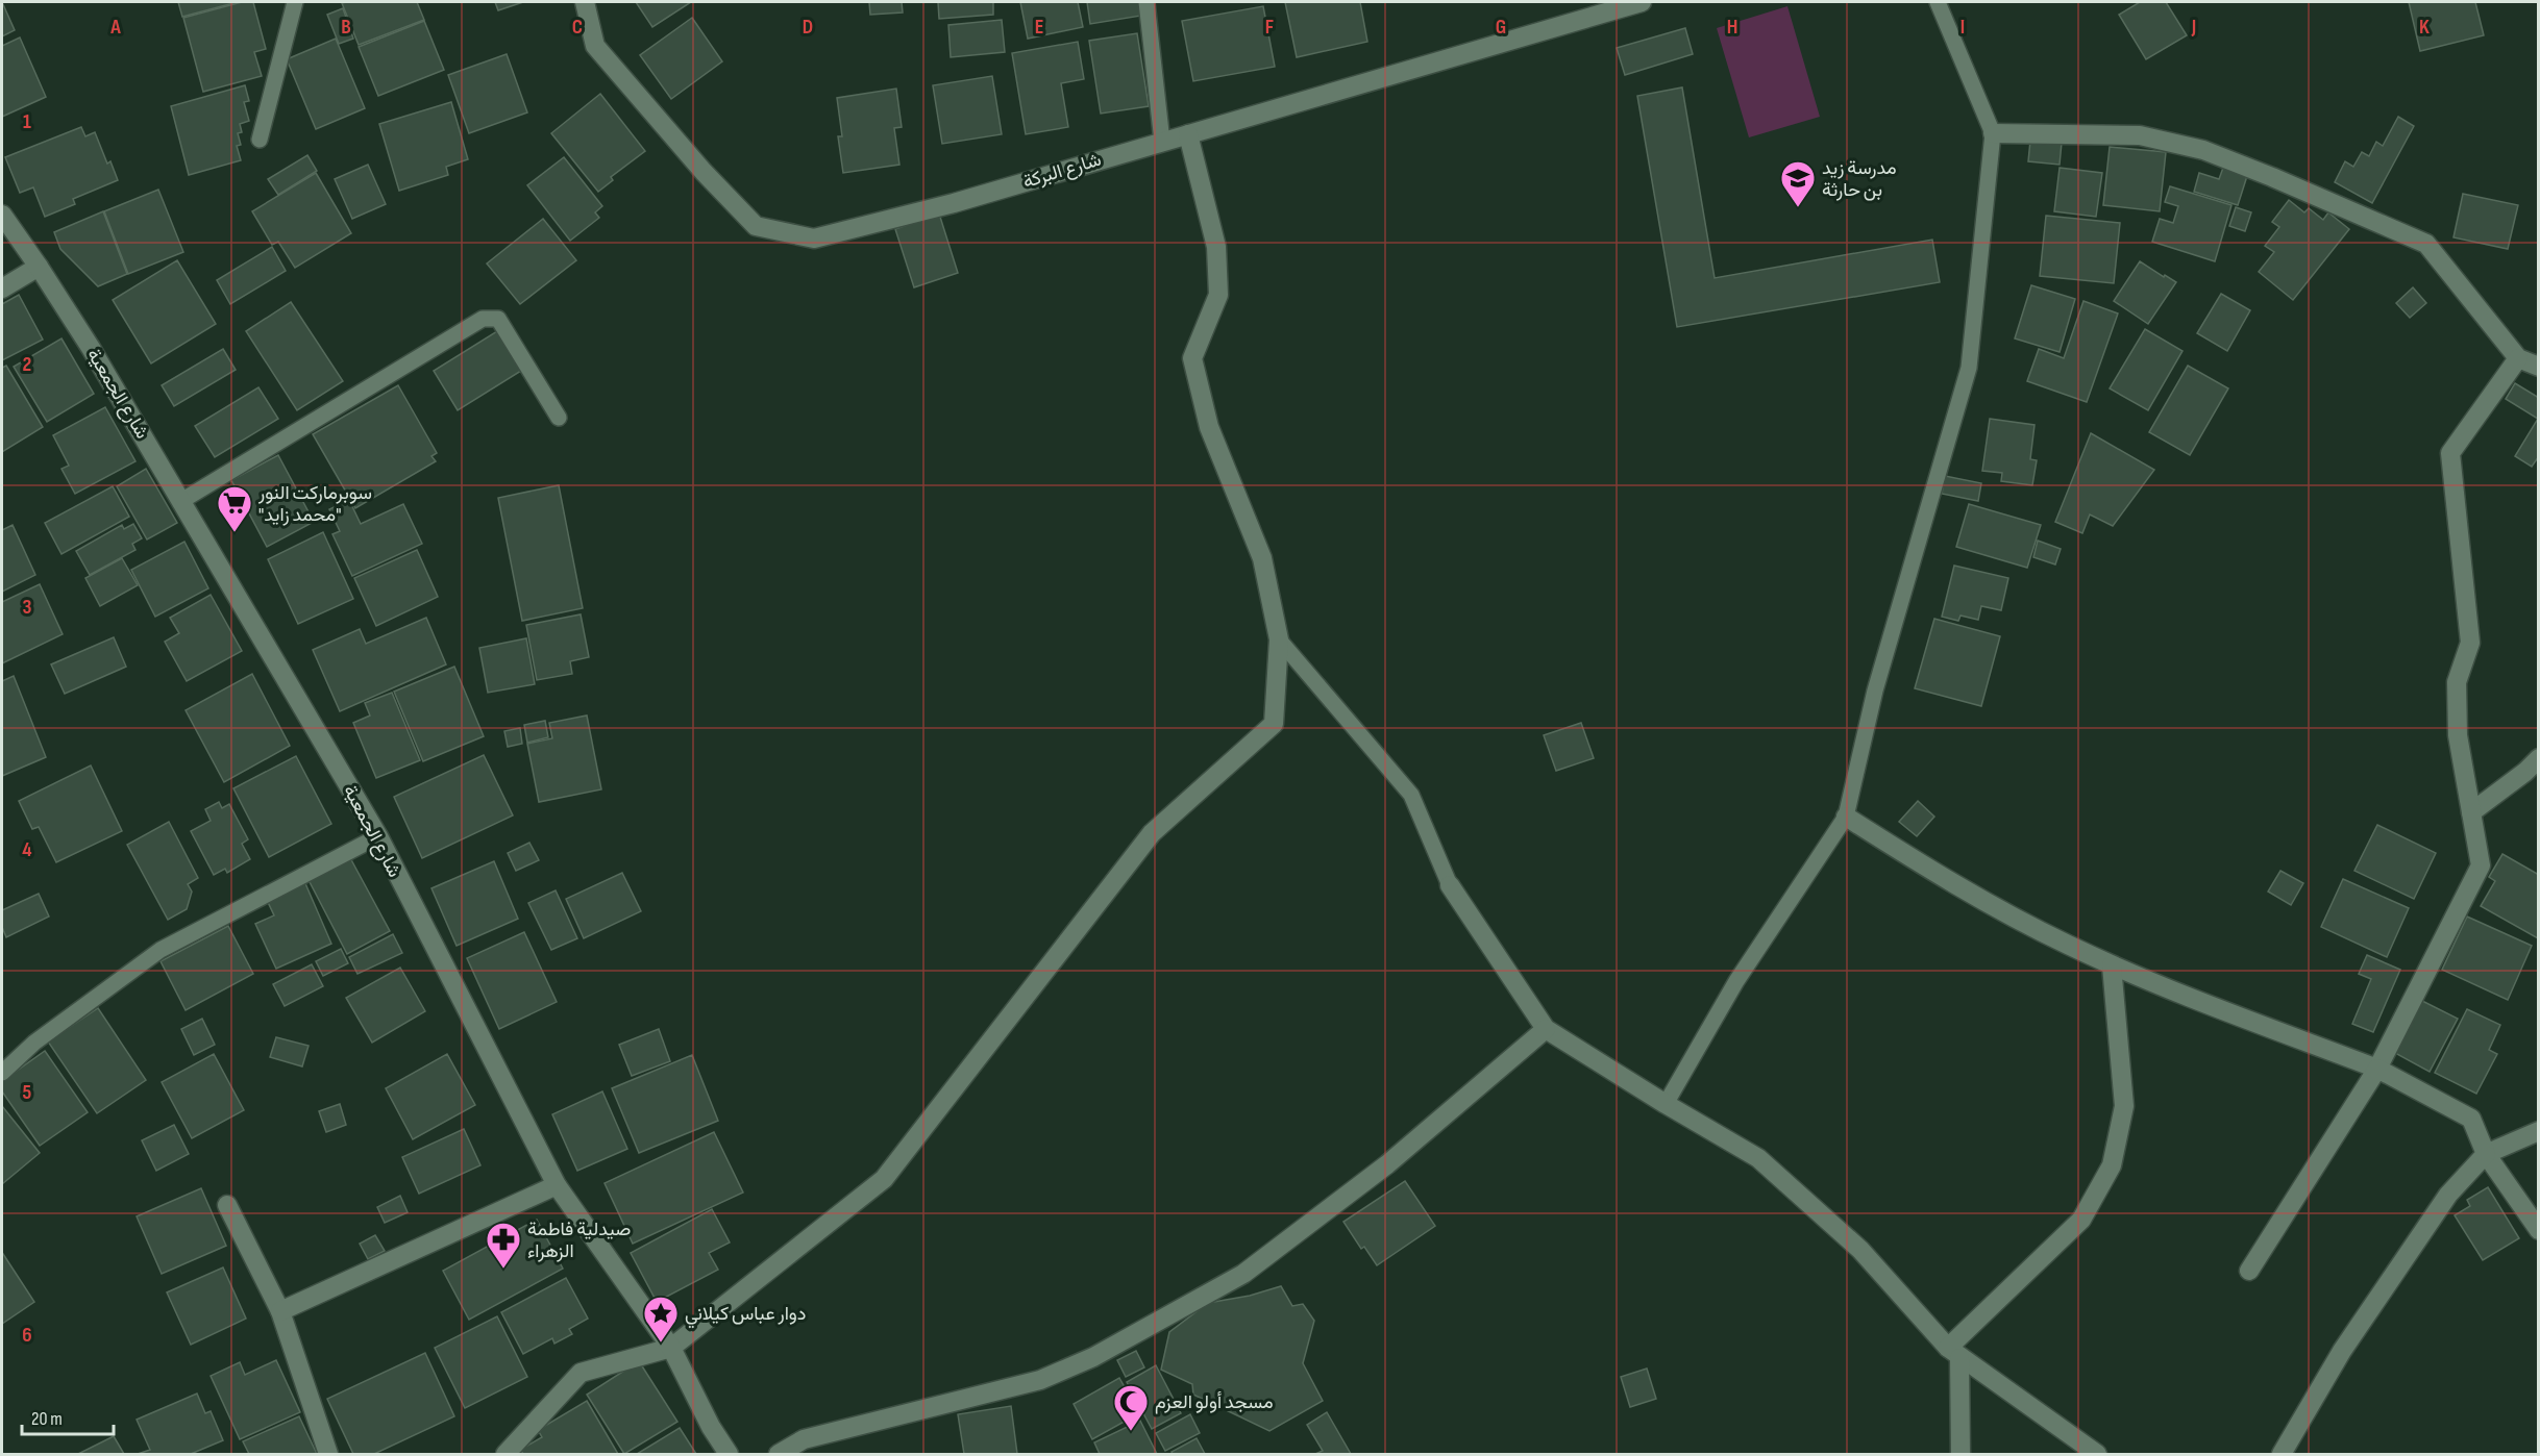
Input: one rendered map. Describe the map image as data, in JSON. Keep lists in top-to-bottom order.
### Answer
{
  "streets": {
    "street": ["شارع البركة", "شارع الجمعية"]
  },
  "places": {
    "school or university": ["مدرسة زيد بن حارثة"],
    "supermarket": ["سوبرماركت النور \"محمد زايد\""],
    "pharmacy": ["صيدلية فاطمة الزهراء"],
    "place": ["دوار عباس كيلاني"],
    "mosque": ["مسجد أولو العزم"]
  },
  "scale_bar": "20 m",
  "grid": {
    "columns": [
      "A",
      "B",
      "C",
      "D",
      "E",
      "F",
      "G",
      "H",
      "I",
      "J",
      "K"
    ],
    "rows": [
      "1",
      "2",
      "3",
      "4",
      "5",
      "6"
    ]
  }
}
